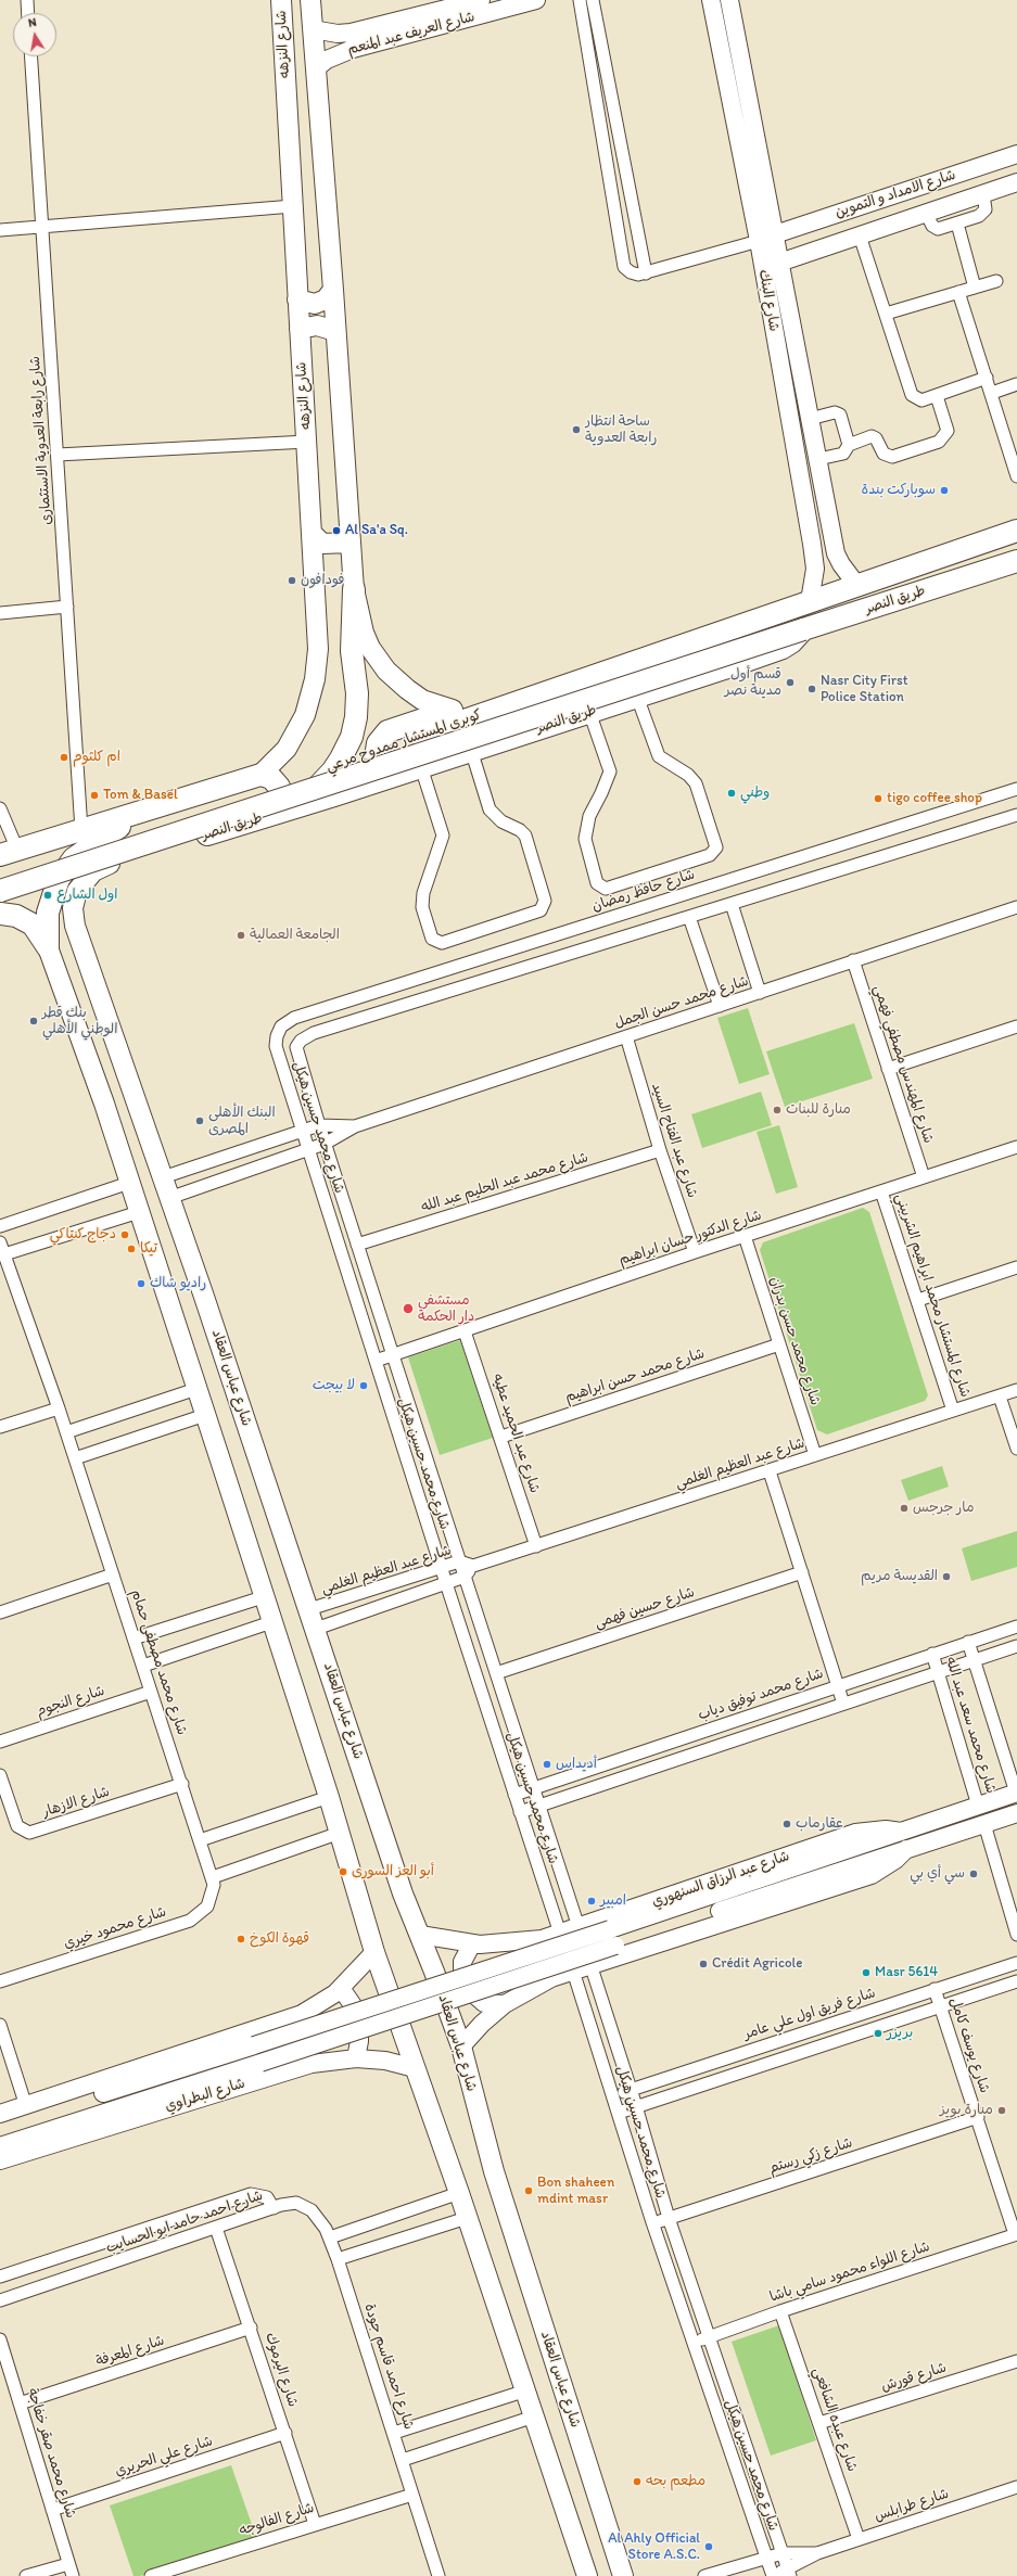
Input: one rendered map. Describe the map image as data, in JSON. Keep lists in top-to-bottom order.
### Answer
{
  "streets": {
    "highway": ["طريق النصر", "كوبرى المستشار ممدوح مرعي"],
    "main road": ["شارع النزهه", "شارع عباس العقاد"],
    "street": [
      "شارع العريف عبد المنعم",
      "شارع الامداد و التموين",
      "شارع البنك",
      "شارع رابعة العدوية الاستثمارى",
      "شارع حافظ رمضان",
      "شارع محمد حسن الجمل",
      "شارع المهندس مصطفي فهمي",
      "شارع محمد حسين هيكل",
      "شارع عبد الفتاح السيد",
      "شارع محمد عبد الحليم عبد الله",
      "شارع الدكتور حسان ابراهيم",
      "شارع المستشار محمد ابراهيم الشربيني",
      "شارع محمد حسن بدران",
      "شارع محمد حسن ابراهيم",
      "شارع عبد الحميد عطيه",
      "شارع عبد العظيم الغلمي",
      "شارع حسين فهمى",
      "شارع محمد مصطفى حمام",
      "شارع محمد توفيق دياب",
      "شارع النجوم",
      "شارع محمد سعد عبد الله",
      "شارع الازهار",
      "شارع عبد الرزاق السنهوري",
      "شارع محمود خيري",
      "شارع فريق اول علي عامر",
      "شارع يوسف كامل",
      "شارع البطراوي",
      "شارع زكي رستم",
      "شارع احمد حامد ابو الحسايب",
      "شارع اللواء محمود سامي باشا",
      "شارع المعرفة",
      "شارع احمد قاسم جودة",
      "شارع اليرموك",
      "شارع قورش",
      "شارع عبده الشافعي",
      "شارع محمد صقر خفاجة",
      "شارع علي الحريري",
      "شارع طرابلس",
      "شارع الفالوجه"
    ]
  },
  "crossings": [
    ["شارع الامداد و التموين", "شارع البنك"],
    ["شارع البنك", "طريق النصر"],
    ["شارع البنك", "كوبرى المستشار ممدوح مرعي"],
    ["طريق النصر", "كوبرى المستشار ممدوح مرعي"],
    ["طريق النصر", "شارع عباس العقاد"],
    ["شارع حافظ رمضان", "شارع محمد حسين هيكل"],
    ["شارع محمد حسن الجمل", "شارع المهندس مصطفي فهمي"],
    ["شارع محمد حسن الجمل", "شارع محمد حسين هيكل"],
    ["شارع محمد حسن الجمل", "شارع عبد الفتاح السيد"],
    ["شارع محمد حسن الجمل", "شارع عباس العقاد"],
    ["شارع المهندس مصطفي فهمي", "شارع الدكتور حسان ابراهيم"],
    ["شارع محمد حسين هيكل", "شارع محمد عبد الحليم عبد الله"],
    ["شارع محمد حسين هيكل", "شارع الدكتور حسان ابراهيم"],
    ["شارع محمد حسين هيكل", "شارع عبد العظيم الغلمي"],
    ["شارع محمد حسين هيكل", "شارع حسين فهمى"],
    ["شارع محمد حسين هيكل", "شارع محمد توفيق دياب"],
    ["شارع محمد حسين هيكل", "شارع عبد الرزاق السنهوري"],
    ["شارع محمد حسين هيكل", "شارع فريق اول علي عامر"],
    ["شارع محمد حسين هيكل", "شارع زكي رستم"],
    ["شارع محمد حسين هيكل", "شارع اللواء محمود سامي باشا"],
    ["شارع محمد حسين هيكل", "شارع طرابلس"],
    ["شارع عبد الفتاح السيد", "شارع محمد عبد الحليم عبد الله"],
    ["شارع عبد الفتاح السيد", "شارع الدكتور حسان ابراهيم"],
    ["شارع الدكتور حسان ابراهيم", "شارع المستشار محمد ابراهيم الشربيني"],
    ["شارع الدكتور حسان ابراهيم", "شارع محمد حسن بدران"],
    ["شارع الدكتور حسان ابراهيم", "شارع عبد الحميد عطيه"],
    ["شارع المستشار محمد ابراهيم الشربيني", "شارع عبد العظيم الغلمي"],
    ["شارع محمد حسن بدران", "شارع محمد حسن ابراهيم"],
    ["شارع محمد حسن بدران", "شارع عبد العظيم الغلمي"],
    ["شارع محمد حسن ابراهيم", "شارع عبد الحميد عطيه"],
    ["شارع عباس العقاد", "شارع عبد العظيم الغلمي"],
    ["شارع عباس العقاد", "شارع عبد الرزاق السنهوري"],
    ["شارع عبد الحميد عطيه", "شارع عبد العظيم الغلمي"],
    ["شارع محمد مصطفى حمام", "شارع النجوم"],
    ["شارع محمد مصطفى حمام", "شارع الازهار"],
    ["شارع محمد مصطفى حمام", "شارع محمود خيري"],
    ["شارع محمد توفيق دياب", "شارع محمد سعد عبد الله"],
    ["شارع محمد سعد عبد الله", "شارع عبد الرزاق السنهوري"],
    ["شارع فريق اول علي عامر", "شارع يوسف كامل"],
    ["شارع يوسف كامل", "شارع زكي رستم"],
    ["شارع يوسف كامل", "شارع اللواء محمود سامي باشا"],
    ["شارع احمد حامد ابو الحسايب", "شارع احمد قاسم جودة"],
    ["شارع احمد حامد ابو الحسايب", "شارع اليرموك"],
    ["شارع اللواء محمود سامي باشا", "شارع عبده الشافعي"],
    ["شارع المعرفة", "شارع اليرموك"],
    ["شارع المعرفة", "شارع محمد صقر خفاجة"],
    ["شارع احمد قاسم جودة", "شارع الفالوجه"],
    ["شارع اليرموك", "شارع علي الحريري"],
    ["شارع اليرموك", "شارع الفالوجه"],
    ["شارع قورش", "شارع عبده الشافعي"],
    ["شارع عبده الشافعي", "شارع طرابلس"],
    ["شارع محمد صقر خفاجة", "شارع علي الحريري"]
  ],
  "places": [
    "ساحة انتظار رابعة العدوية",
    "سوباركت بندة",
    "Al Sa'a Sq.",
    "فودافون",
    "قسم أول مدينة نصر",
    "Nasr City First Police Station",
    "ام كلثوم",
    "وطني",
    "Tom & Basel",
    "tigo coffee shop",
    "اول الشارع",
    "الجامعة العمالية",
    "بنك قطر الوطني الأهلي",
    "منارة للبنات",
    "البنك الأهلى المصرى",
    "دجاج كنتاكي",
    "تيكا",
    "راديو شاك",
    "مستشفي دار الحكمة",
    "لا بيجت",
    "مار جرجس",
    "القديسة مريم",
    "أديداس",
    "عقارماب",
    "أبو العز السورى",
    "سي أي بي",
    "امبير",
    "قهوة الكوخ",
    "Crédit Agricole",
    "Masr 5614",
    "بريزر",
    "منارة بويز",
    "Bon shaheen mdint masr",
    "مطعم بحه",
    "Al Ahly Official Store A.S.C."
  ],
  "north": "top"
}
